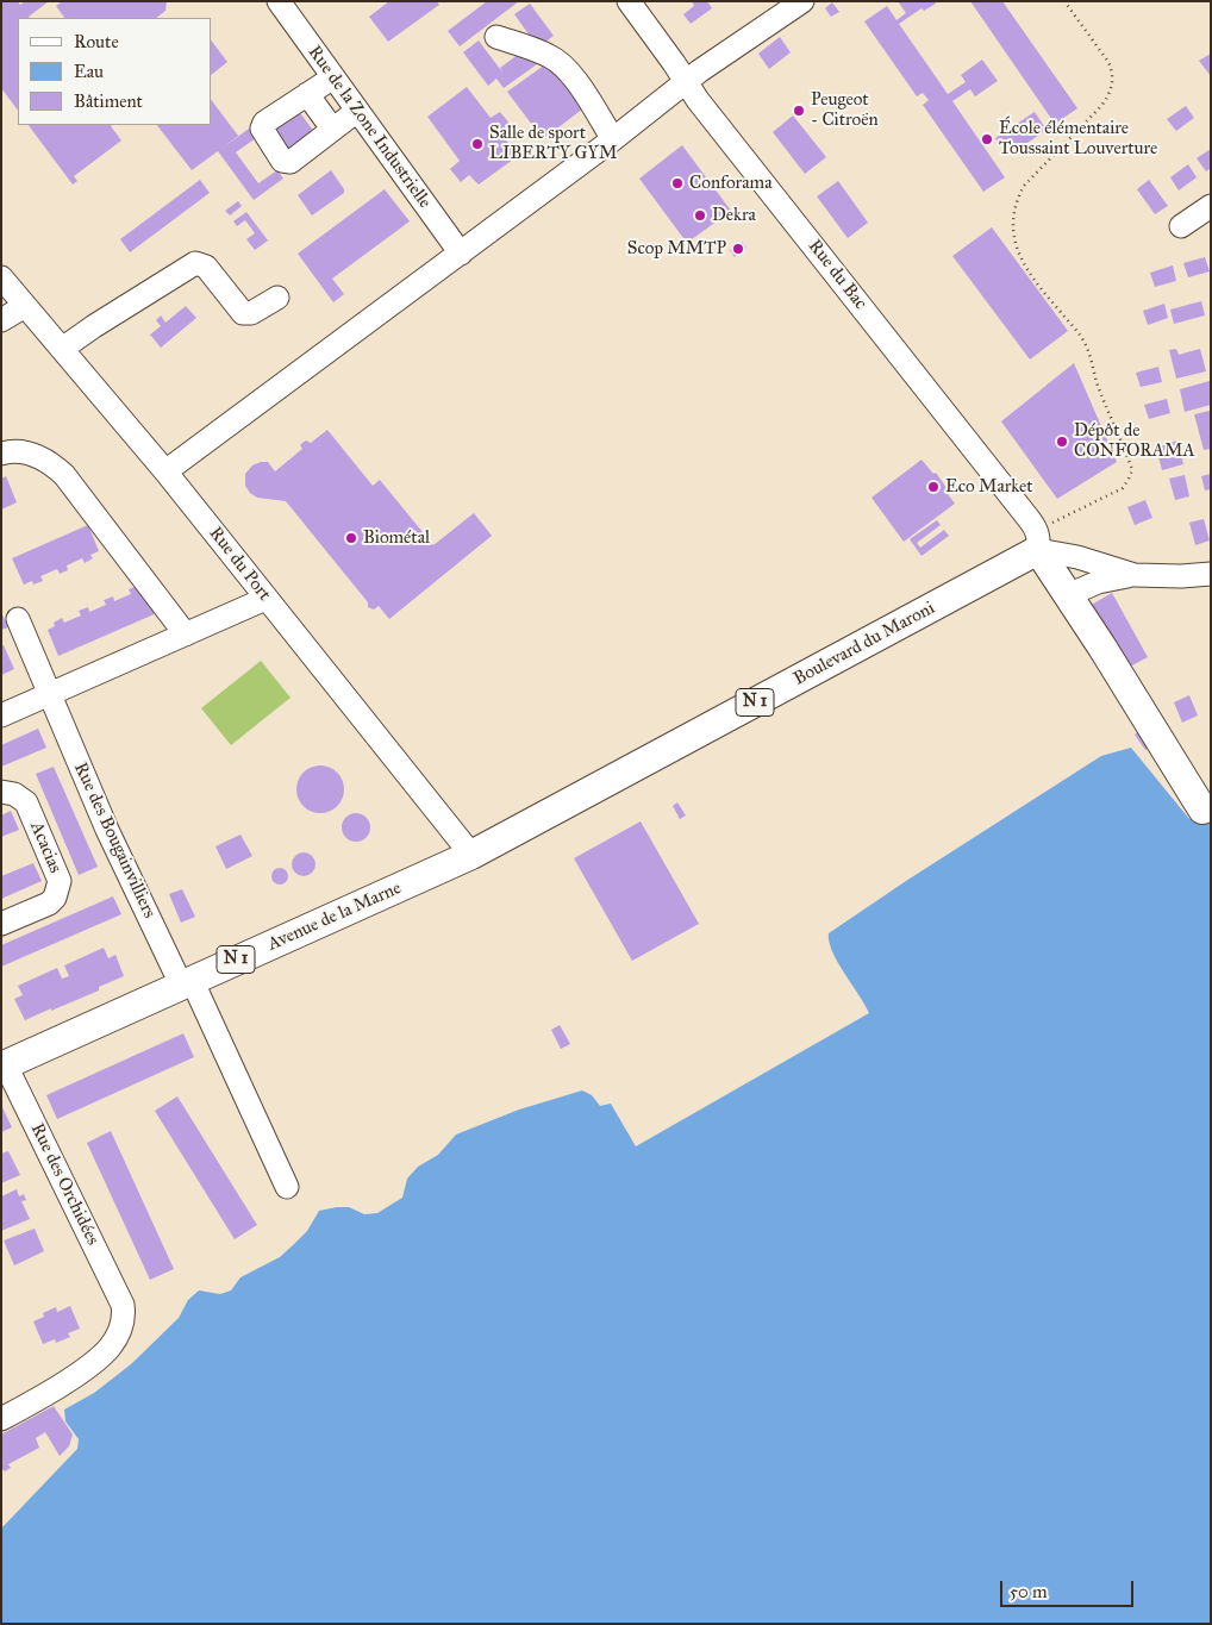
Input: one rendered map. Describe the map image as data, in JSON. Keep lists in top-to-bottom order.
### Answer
{
  "streets": {
    "main road": ["Boulevard du Maroni", "N 1", "Avenue de la Marne"],
    "street": [
      "Rue de la Zone Industrielle",
      "Rue du Bac",
      "Rue du Port",
      "Rue des Bougainvilliers",
      "Acacias",
      "Rue des Orchidées"
    ]
  },
  "crossings": [
    ["Rue du Bac", "Boulevard du Maroni"],
    ["Rue du Port", "Boulevard du Maroni"],
    ["Rue du Port", "Avenue de la Marne"],
    ["Boulevard du Maroni", "Avenue de la Marne"],
    ["Rue des Bougainvilliers", "Avenue de la Marne"],
    ["Avenue de la Marne", "Rue des Orchidées"]
  ],
  "places": [
    "Peugeot - Citroën",
    "École élémentaire Toussaint Louverture",
    "Salle de sport LIBERTY GYM",
    "Conforama",
    "Dekra",
    "Scop MMTP",
    "Dépôt de CONFORAMA",
    "Eco Market",
    "Biométal"
  ],
  "legend": ["Route", "Eau", "Bâtiment"],
  "scale_bar": "50 m"
}
